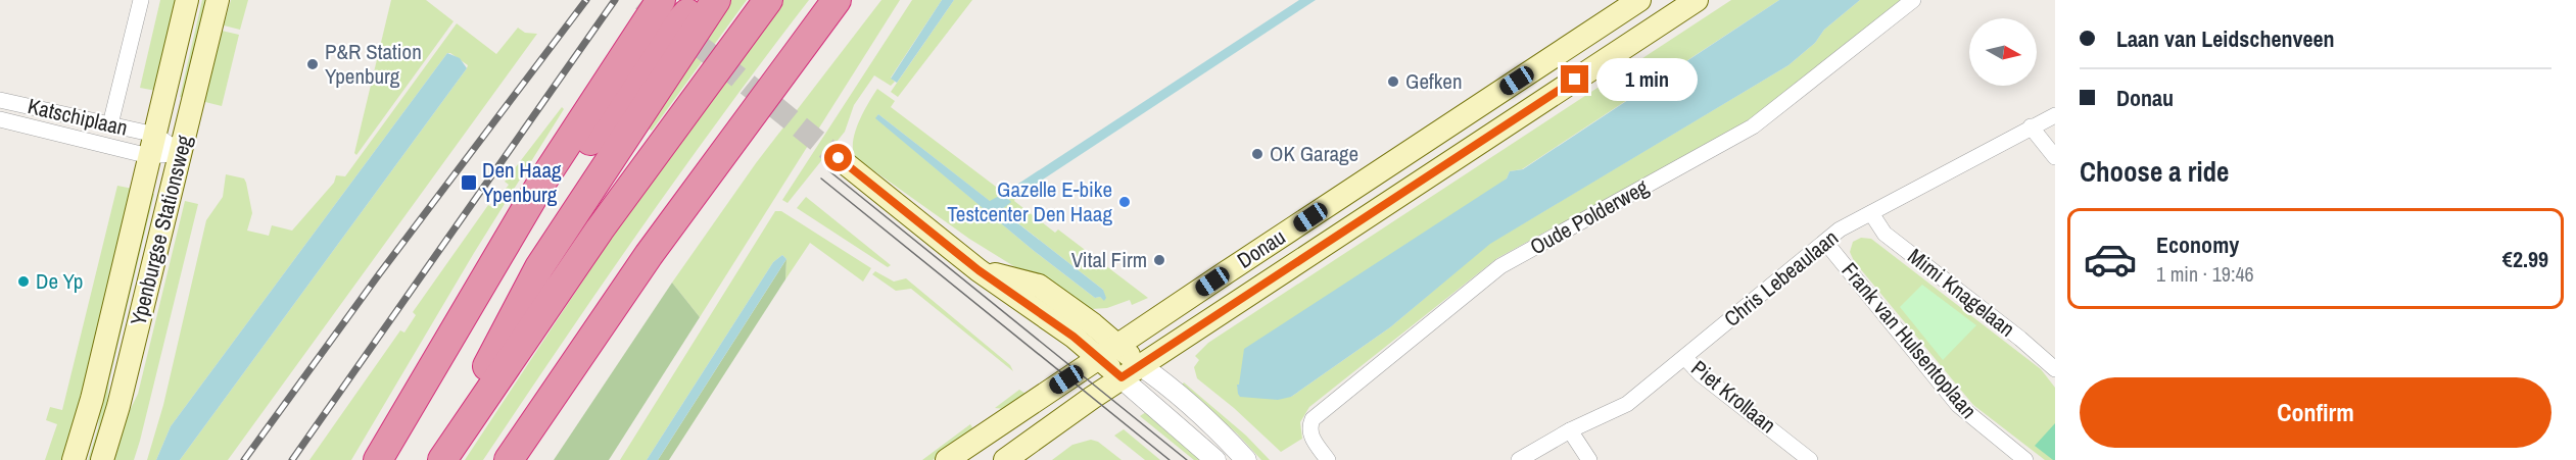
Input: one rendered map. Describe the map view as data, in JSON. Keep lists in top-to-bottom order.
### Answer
{
  "streets": {
    "main road": ["Ypenburgse Stationsweg", "Donau"],
    "street": [
      "Katschiplaan",
      "Oude Polderweg",
      "Chris Lebeaulaan",
      "Mimi Knagelaan",
      "Frank van Hulsentoplaan",
      "Piet Krollaan"
    ]
  },
  "crossings": [
    ["Katschiplaan", "Ypenburgse Stationsweg"],
    ["Chris Lebeaulaan", "Mimi Knagelaan"],
    ["Chris Lebeaulaan", "Frank van Hulsentoplaan"],
    ["Chris Lebeaulaan", "Piet Krollaan"]
  ],
  "places": {
    "other": [
      "P&R Station Ypenburg",
      "Gefken",
      "OK Garage",
      "Gazelle E-bike Testcenter Den Haag",
      "Vital Firm",
      "De Yp"
    ],
    "transit": ["Den Haag Ypenburg"]
  },
  "north": "right",
  "page": {
    "banner": ["Laan van Leidschenveen", "Donau"],
    "bubble": "1 min",
    "heading": "Choose a ride",
    "list": [
      {
        "name": "Economy",
        "note": "1 min · 19:46",
        "value": "€2.99"
      }
    ],
    "buttons": "Confirm"
  }
}
